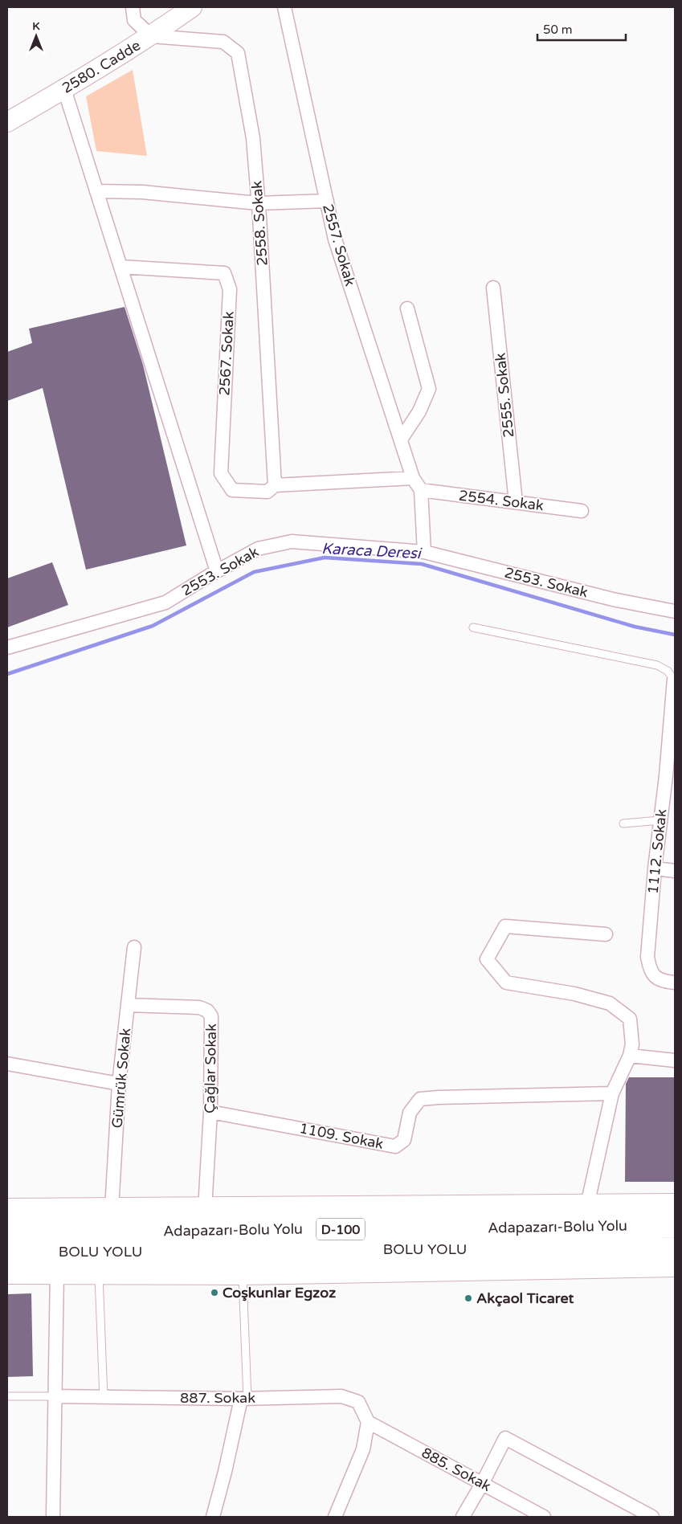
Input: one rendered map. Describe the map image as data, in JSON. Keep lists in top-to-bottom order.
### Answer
{
  "streets": {
    "highway": ["Adapazarı-Bolu Yolu", "D-100", "BOLU YOLU"],
    "main road": ["2580. Cadde"],
    "street": [
      "2558. Sokak",
      "2557. Sokak",
      "2567. Sokak",
      "2555. Sokak",
      "2554. Sokak",
      "2553. Sokak",
      "1112. Sokak",
      "Çağlar Sokak",
      "Gümrük Sokak",
      "1109. Sokak",
      "887. Sokak",
      "885. Sokak"
    ]
  },
  "crossings": [
    ["2580. Cadde", "2558. Sokak"],
    ["2558. Sokak", "2567. Sokak"],
    ["2555. Sokak", "2554. Sokak"],
    ["Çağlar Sokak", "Gümrük Sokak"],
    ["Çağlar Sokak", "1109. Sokak"],
    ["887. Sokak", "885. Sokak"]
  ],
  "water": ["Karaca Deresi"],
  "places": ["Coşkunlar Egzoz", "Akçaol Ticaret"],
  "scale_bar": "50 m",
  "north": "top"
}
